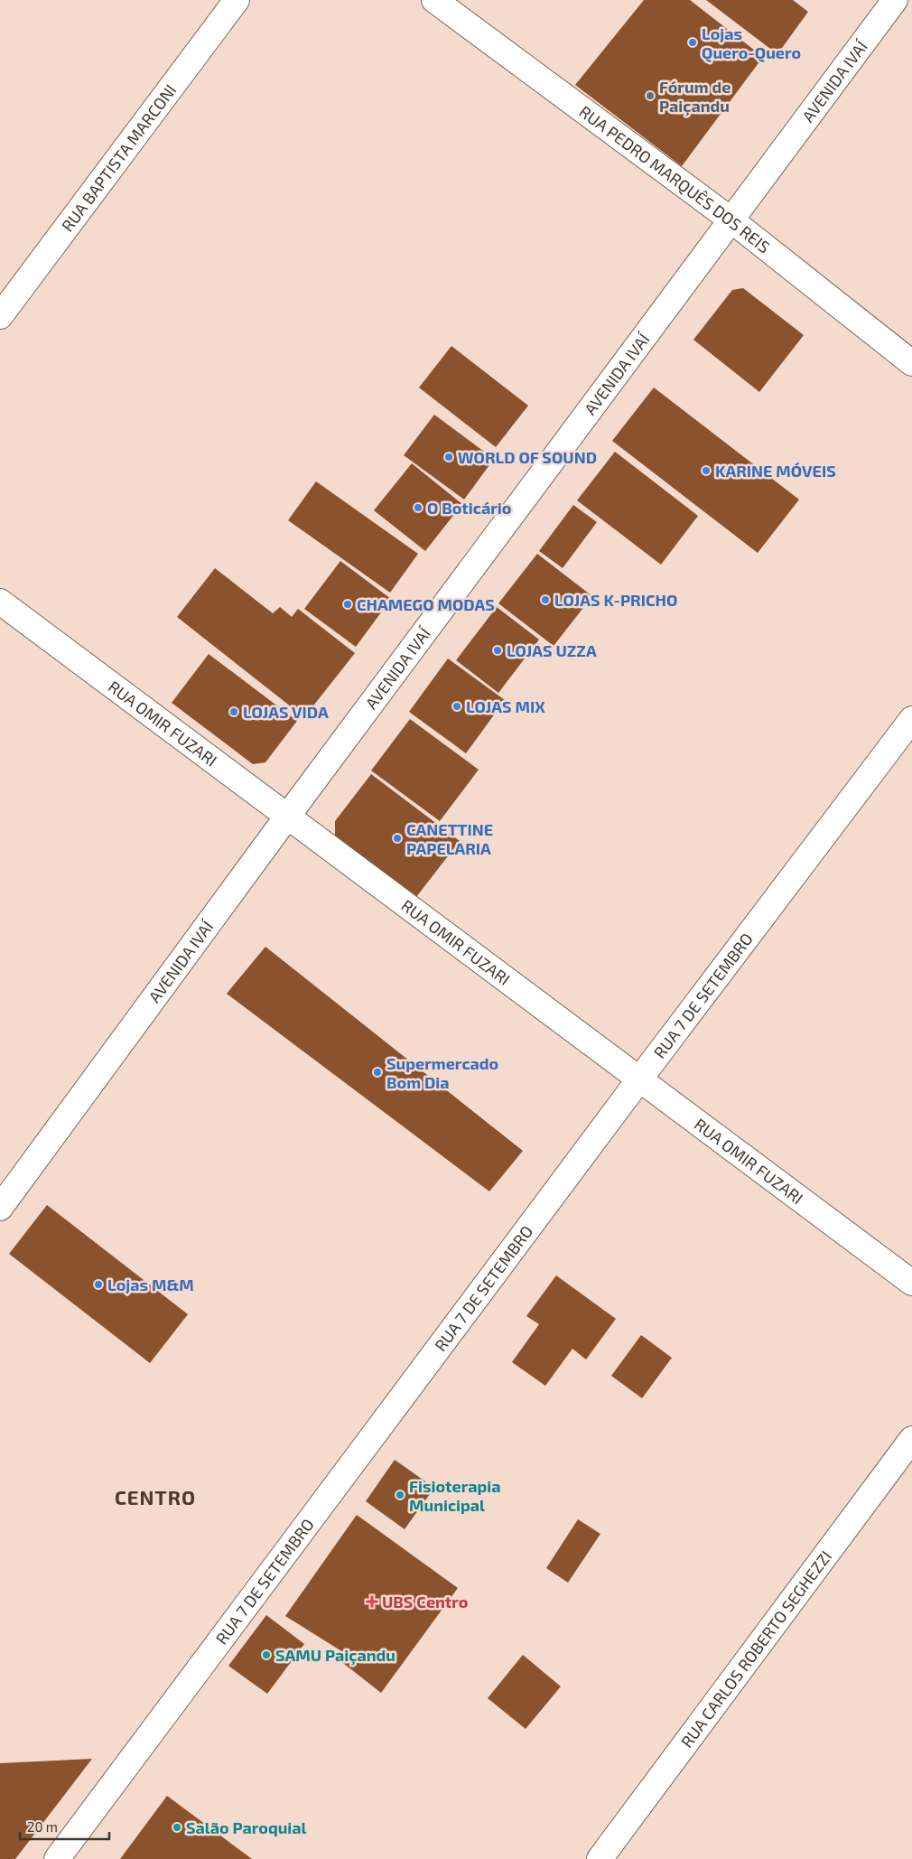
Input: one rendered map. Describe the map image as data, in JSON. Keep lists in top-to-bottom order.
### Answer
{
  "streets": {
    "street": [
      "AVENIDA IVAÍ",
      "RUA BAPTISTA MARCONI",
      "RUA PEDRO MARQUÊS DOS REIS",
      "RUA OMIR FUZARI",
      "RUA 7 DE SETEMBRO",
      "RUA CARLOS ROBERTO SEGHEZZI"
    ]
  },
  "crossings": [
    ["AVENIDA IVAÍ", "RUA PEDRO MARQUÊS DOS REIS"],
    ["AVENIDA IVAÍ", "RUA OMIR FUZARI"],
    ["RUA OMIR FUZARI", "RUA 7 DE SETEMBRO"]
  ],
  "districts": ["CENTRO"],
  "places": {
    "other": [
      "Lojas Quero-Quero",
      "Fórum de Paiçandu",
      "WORLD OF SOUND",
      "KARINE MÓVEIS",
      "O Boticário",
      "LOJAS K-PRICHO",
      "CHAMEGO MODAS",
      "LOJAS UZZA",
      "LOJAS MIX",
      "LOJAS VIDA",
      "CANETTINE PAPELARIA",
      "Supermercado Bom Dia",
      "Lojas M&M",
      "Fisioterapia Municipal",
      "SAMU Paiçandu",
      "Salão Paroquial"
    ],
    "health": ["UBS Centro"]
  },
  "scale_bar": "20 m"
}
